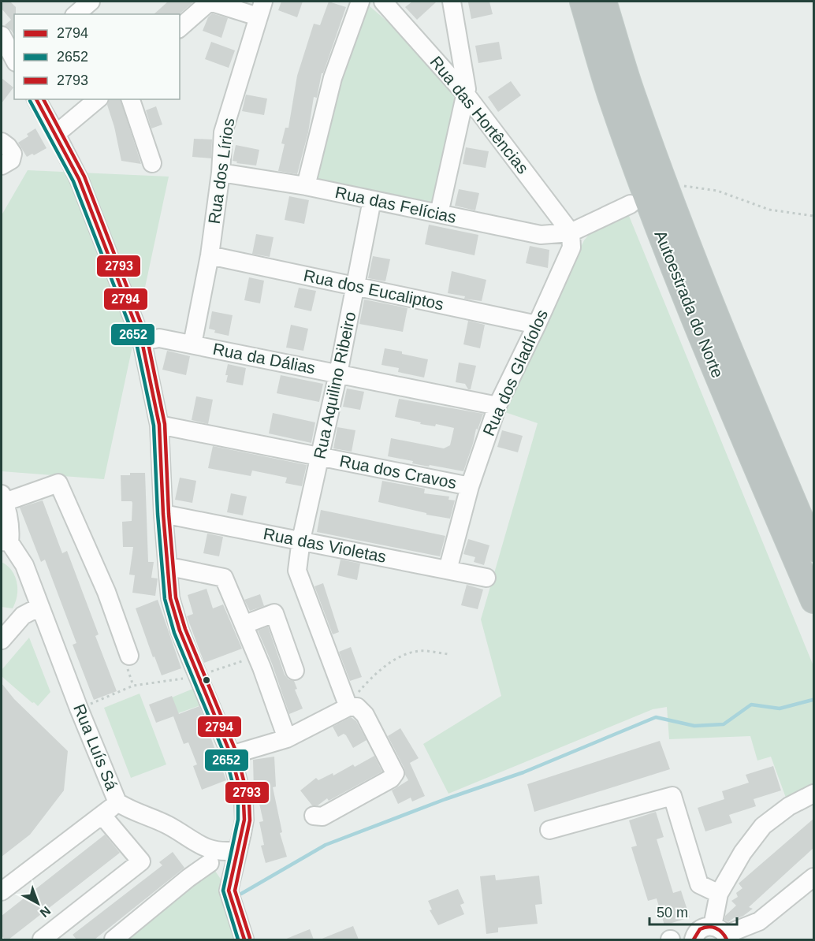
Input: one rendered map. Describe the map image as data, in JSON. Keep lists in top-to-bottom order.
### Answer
{
  "streets": {
    "highway": ["Autoestrada do Norte"],
    "street": [
      "Rua das Hortências",
      "Rua dos Lírios",
      "Rua das Felícias",
      "Rua dos Eucaliptos",
      "Rua da Dálias",
      "Rua dos Gladíolos",
      "Rua Aquilino Ribeiro",
      "Rua dos Cravos",
      "Rua das Violetas",
      "Rua Luís Sá"
    ]
  },
  "crossings": [
    ["Rua das Hortências", "Rua das Felícias"],
    ["Rua das Hortências", "Rua dos Gladíolos"],
    ["Rua dos Lírios", "Rua das Felícias"],
    ["Rua dos Lírios", "Rua dos Eucaliptos"],
    ["Rua dos Lírios", "Rua da Dálias"],
    ["Rua das Felícias", "Rua dos Gladíolos"],
    ["Rua das Felícias", "Rua Aquilino Ribeiro"],
    ["Rua dos Eucaliptos", "Rua dos Gladíolos"],
    ["Rua dos Eucaliptos", "Rua Aquilino Ribeiro"],
    ["Rua da Dálias", "Rua dos Gladíolos"],
    ["Rua da Dálias", "Rua Aquilino Ribeiro"],
    ["Rua dos Gladíolos", "Rua dos Cravos"],
    ["Rua dos Gladíolos", "Rua das Violetas"],
    ["Rua Aquilino Ribeiro", "Rua dos Cravos"],
    ["Rua Aquilino Ribeiro", "Rua das Violetas"]
  ],
  "lines": ["transit line 2794", "transit line 2793", "transit line 2652"],
  "legend": ["2794", "2652", "2793"],
  "scale_bar": "50 m",
  "north": "bottom right"
}
